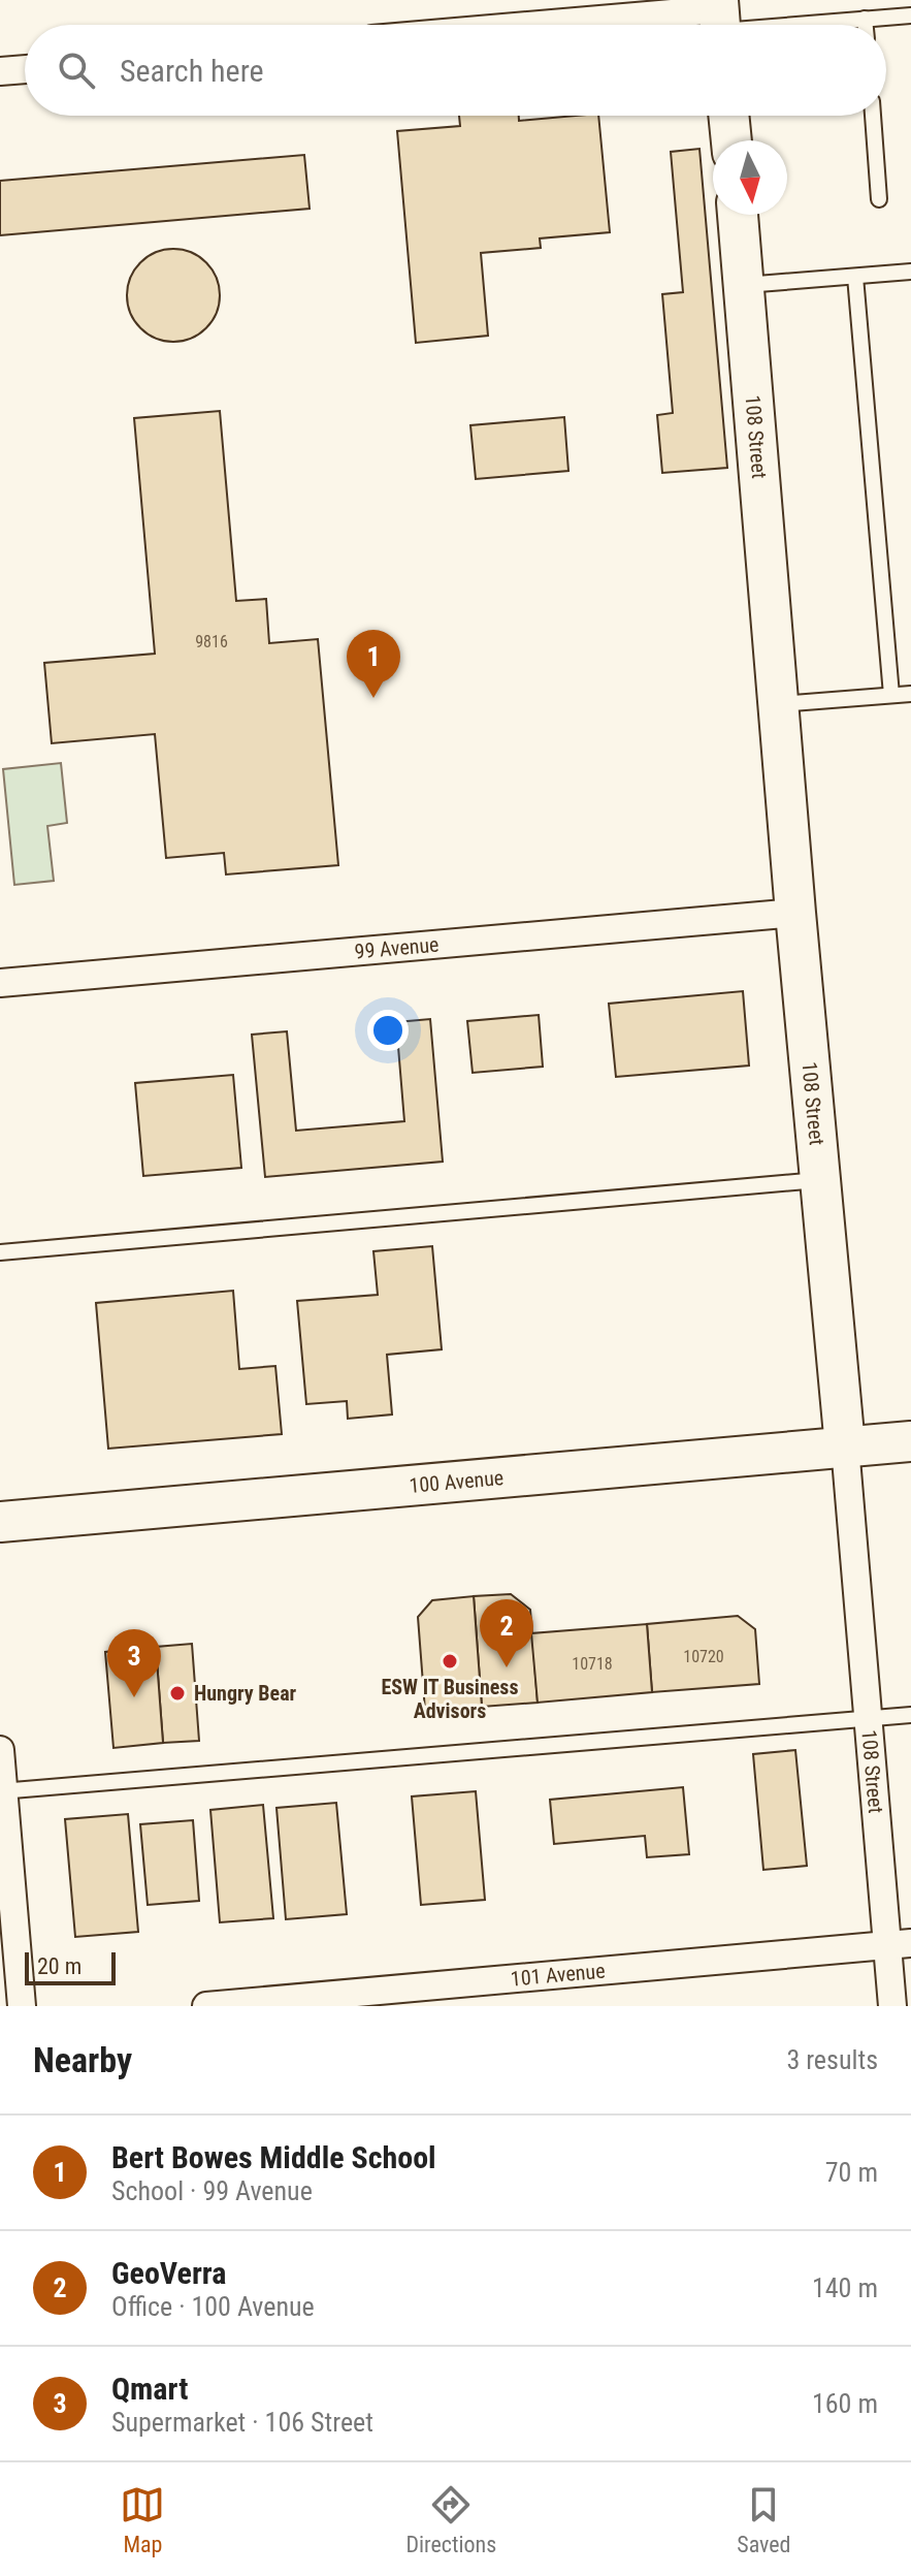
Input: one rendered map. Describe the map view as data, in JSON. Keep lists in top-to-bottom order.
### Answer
{
  "streets": {
    "street": [
      "108 Street",
      "99 Avenue",
      "100 Avenue",
      "101 Avenue"
    ]
  },
  "crossings": [
    ["108 Street", "99 Avenue"],
    ["108 Street", "100 Avenue"],
    ["108 Street", "101 Avenue"]
  ],
  "places": ["ESW IT Business Advisors", "Hungry Bear"],
  "house_numbers": ["9816", "10720", "10718"],
  "scale_bar": "20 m",
  "north": "bottom",
  "page": {
    "search": "Search here",
    "pins": ["1", "2", "3"],
    "scale": "20 m",
    "heading": ["Nearby", "3 results"],
    "list": [
      {
        "mark": "1",
        "name": "Bert Bowes Middle School",
        "note": "School · 99 Avenue",
        "value": "70 m"
      },
      {
        "mark": "2",
        "name": "GeoVerra",
        "note": "Office · 100 Avenue",
        "value": "140 m"
      },
      {
        "mark": "3",
        "name": "Qmart",
        "note": "Supermarket · 106 Street",
        "value": "160 m"
      }
    ],
    "nav": ["Map", "Directions", "Saved"]
  }
}
